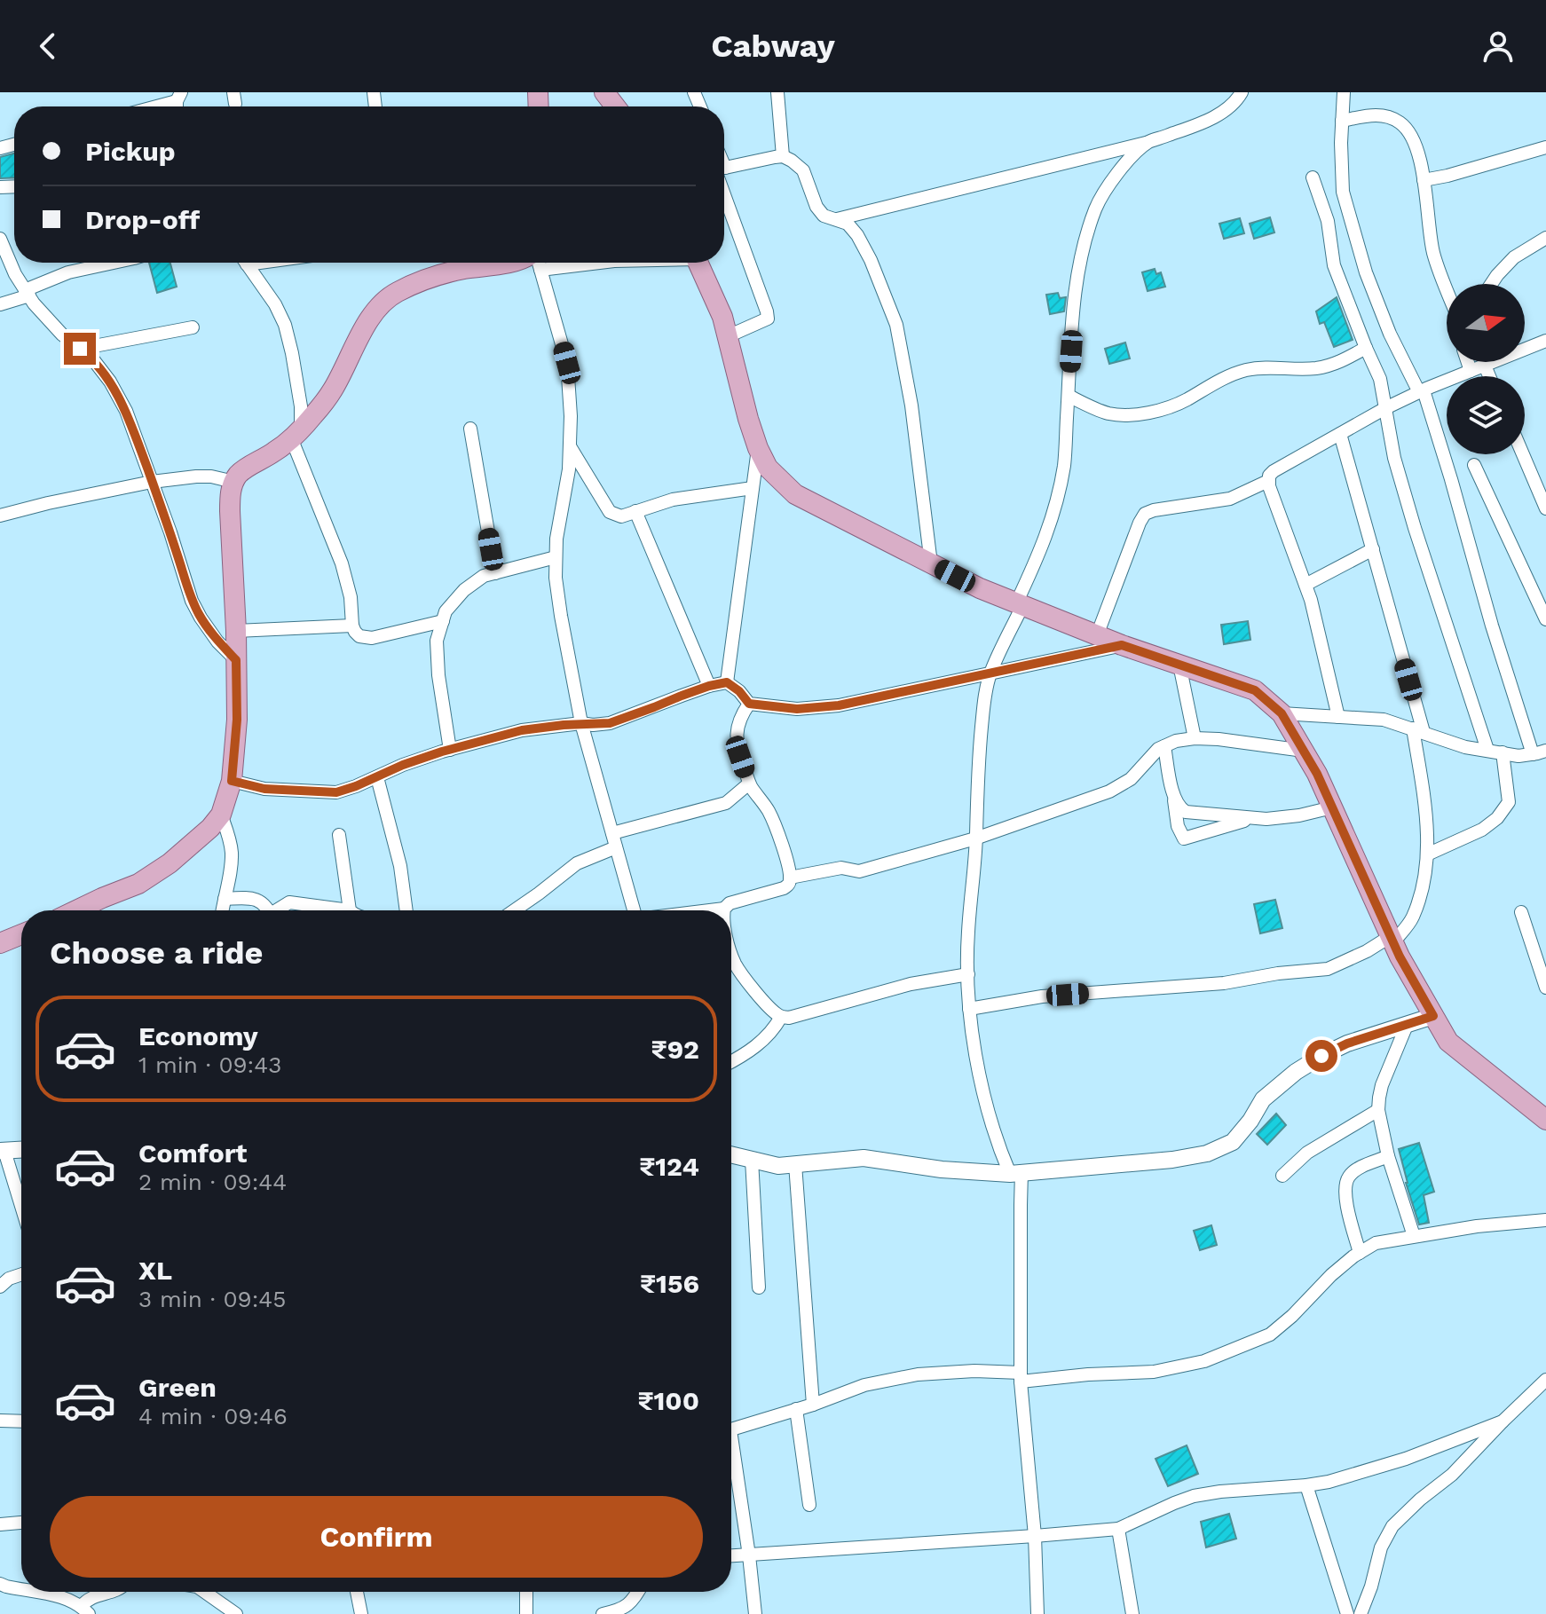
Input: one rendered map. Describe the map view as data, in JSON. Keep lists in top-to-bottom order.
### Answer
{
  "north": "right",
  "page": {
    "header": "Cabway",
    "banner": ["Pickup", "Drop-off"],
    "heading": "Choose a ride",
    "list": [
      {
        "name": "Economy",
        "note": "1 min · 09:43",
        "value": "₹92"
      },
      {
        "name": "Comfort",
        "note": "2 min · 09:44",
        "value": "₹124"
      },
      {
        "name": "XL",
        "note": "3 min · 09:45",
        "value": "₹156"
      },
      {
        "name": "Green",
        "note": "4 min · 09:46",
        "value": "₹100"
      }
    ],
    "buttons": "Confirm"
  }
}
